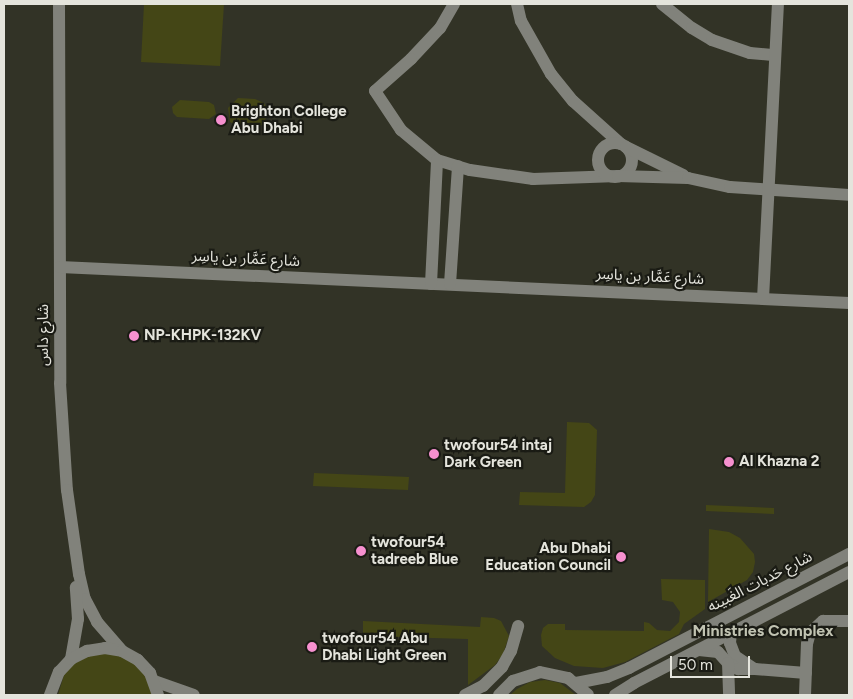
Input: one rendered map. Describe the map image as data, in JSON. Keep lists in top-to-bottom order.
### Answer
{
  "streets": {
    "street": ["شارع عَمَّار بن ياسِر", "شارع داس", "شارع حَدبات الغَبينه"]
  },
  "crossings": [
    ["شارع عَمَّار بن ياسِر", "شارع داس"]
  ],
  "districts": ["Ministries Complex"],
  "places": [
    "Brighton College Abu Dhabi",
    "NP-KHPK-132KV",
    "twofour54 intaj Dark Green",
    "Al Khazna 2",
    "twofour54 tadreeb Blue",
    "Abu Dhabi Education Council",
    "twofour54 Abu Dhabi Light Green"
  ],
  "scale_bar": "50 m"
}
